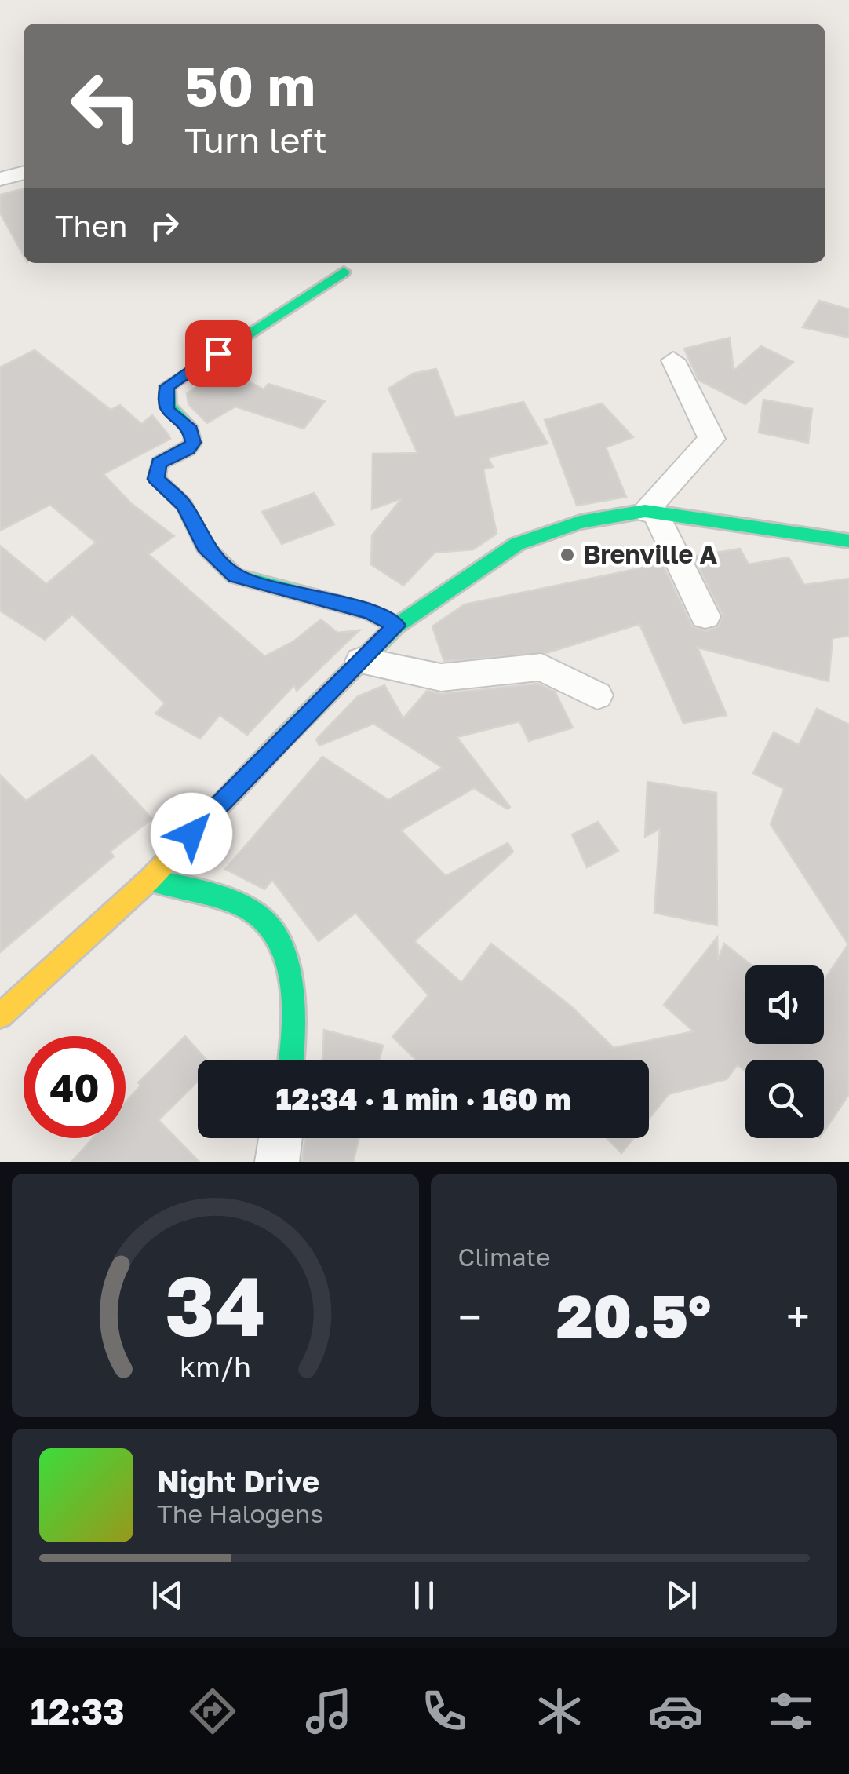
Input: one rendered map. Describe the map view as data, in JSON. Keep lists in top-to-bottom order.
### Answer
{
  "places": ["Brenville A"],
  "page": {
    "turn": ["50 m", "Turn left"],
    "then": "Then",
    "limit": "40",
    "trip": "12:34 · 1 min · 160 m",
    "tile": "Climate",
    "heat": ["−", "20.5°", "+"],
    "song": ["Night Drive", "The Halogens"],
    "tabs": "12:33",
    "gauge": ["34", "km/h"]
  }
}
